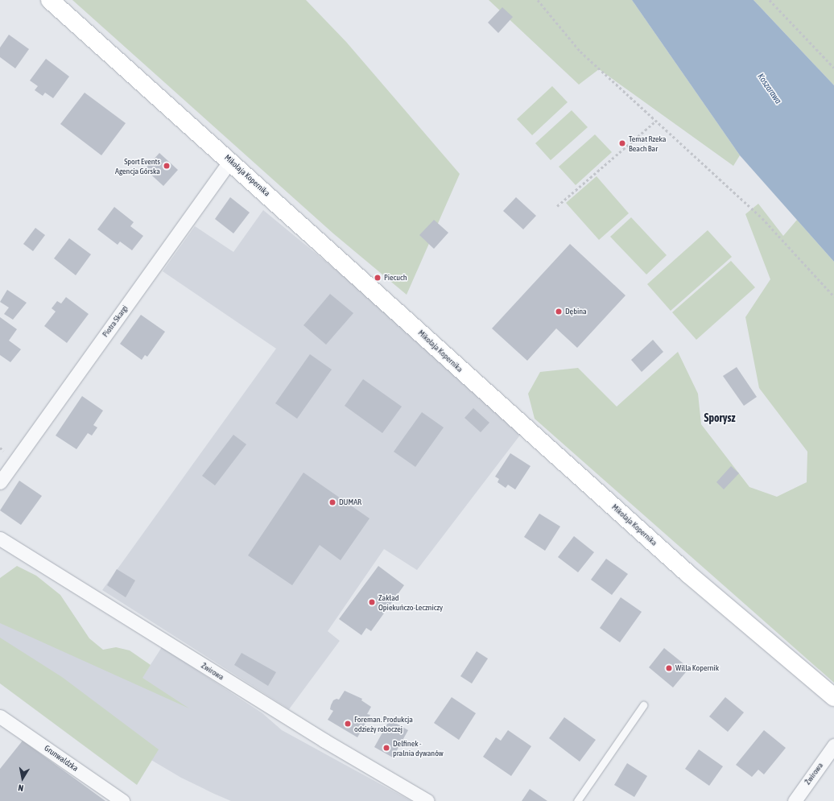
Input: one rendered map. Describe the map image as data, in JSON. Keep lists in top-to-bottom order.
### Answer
{
  "streets": {
    "main road": ["Mikołaja Kopernika"],
    "street": ["Piotra Skargi", "Żwirowa", "Grunwaldzka"]
  },
  "crossings": [
    ["Mikołaja Kopernika", "Piotra Skargi"]
  ],
  "districts": ["Sporysz"],
  "water": ["Koszarawa"],
  "places": [
    "Temat Rzeka Beach Bar",
    "Sport Events Agencja Górska",
    "Piecuch",
    "Dębina",
    "DUMAR",
    "Zakład Opiekuńczo-Leczniczy",
    "Willa Kopernik",
    "Foreman. Produkcja odzieży roboczej",
    "Delfinek - pralnia dywanów"
  ],
  "north": "bottom"
}
